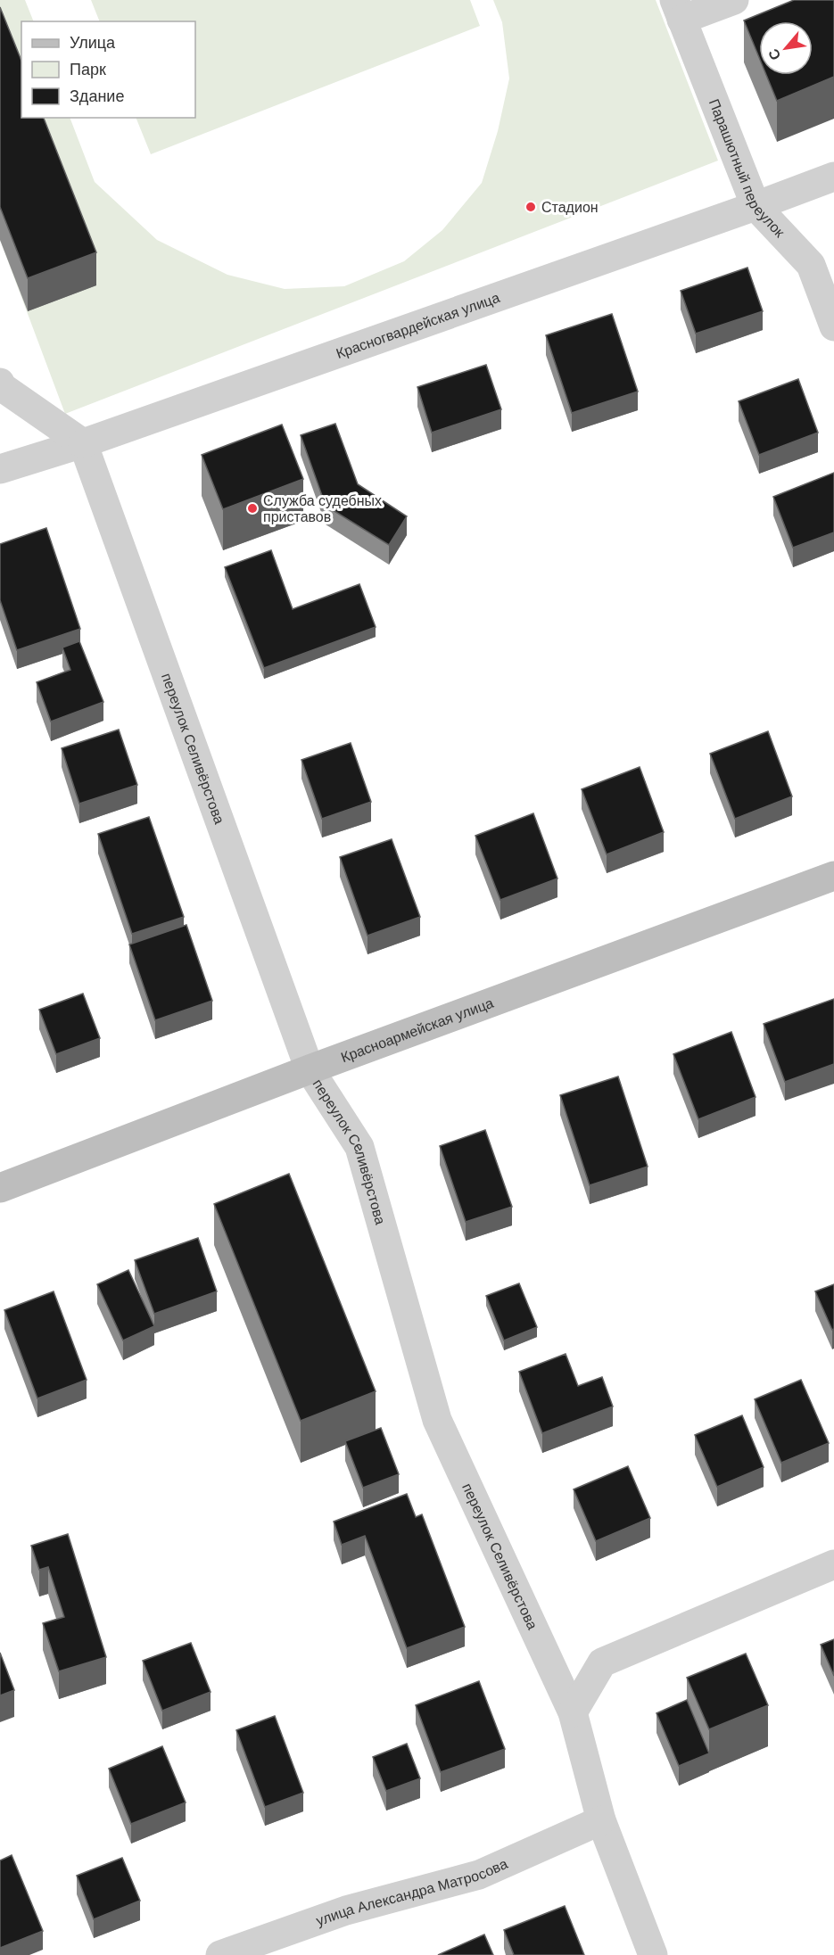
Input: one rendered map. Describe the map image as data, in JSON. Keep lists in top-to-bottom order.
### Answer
{
  "streets": {
    "main road": ["Красноармейская улица"],
    "street": [
      "Парашютный переулок",
      "Красногвардейская улица",
      "переулок Селивёрстова",
      "улица Александра Матросова"
    ]
  },
  "crossings": [
    ["Парашютный переулок", "Красногвардейская улица"],
    ["Красногвардейская улица", "переулок Селивёрстова"],
    ["переулок Селивёрстова", "Красноармейская улица"],
    ["переулок Селивёрстова", "улица Александра Матросова"]
  ],
  "places": ["Стадион", "Служба судебных приставов"],
  "legend": ["Улица", "Парк", "Здание"],
  "north": "bottom left"
}
